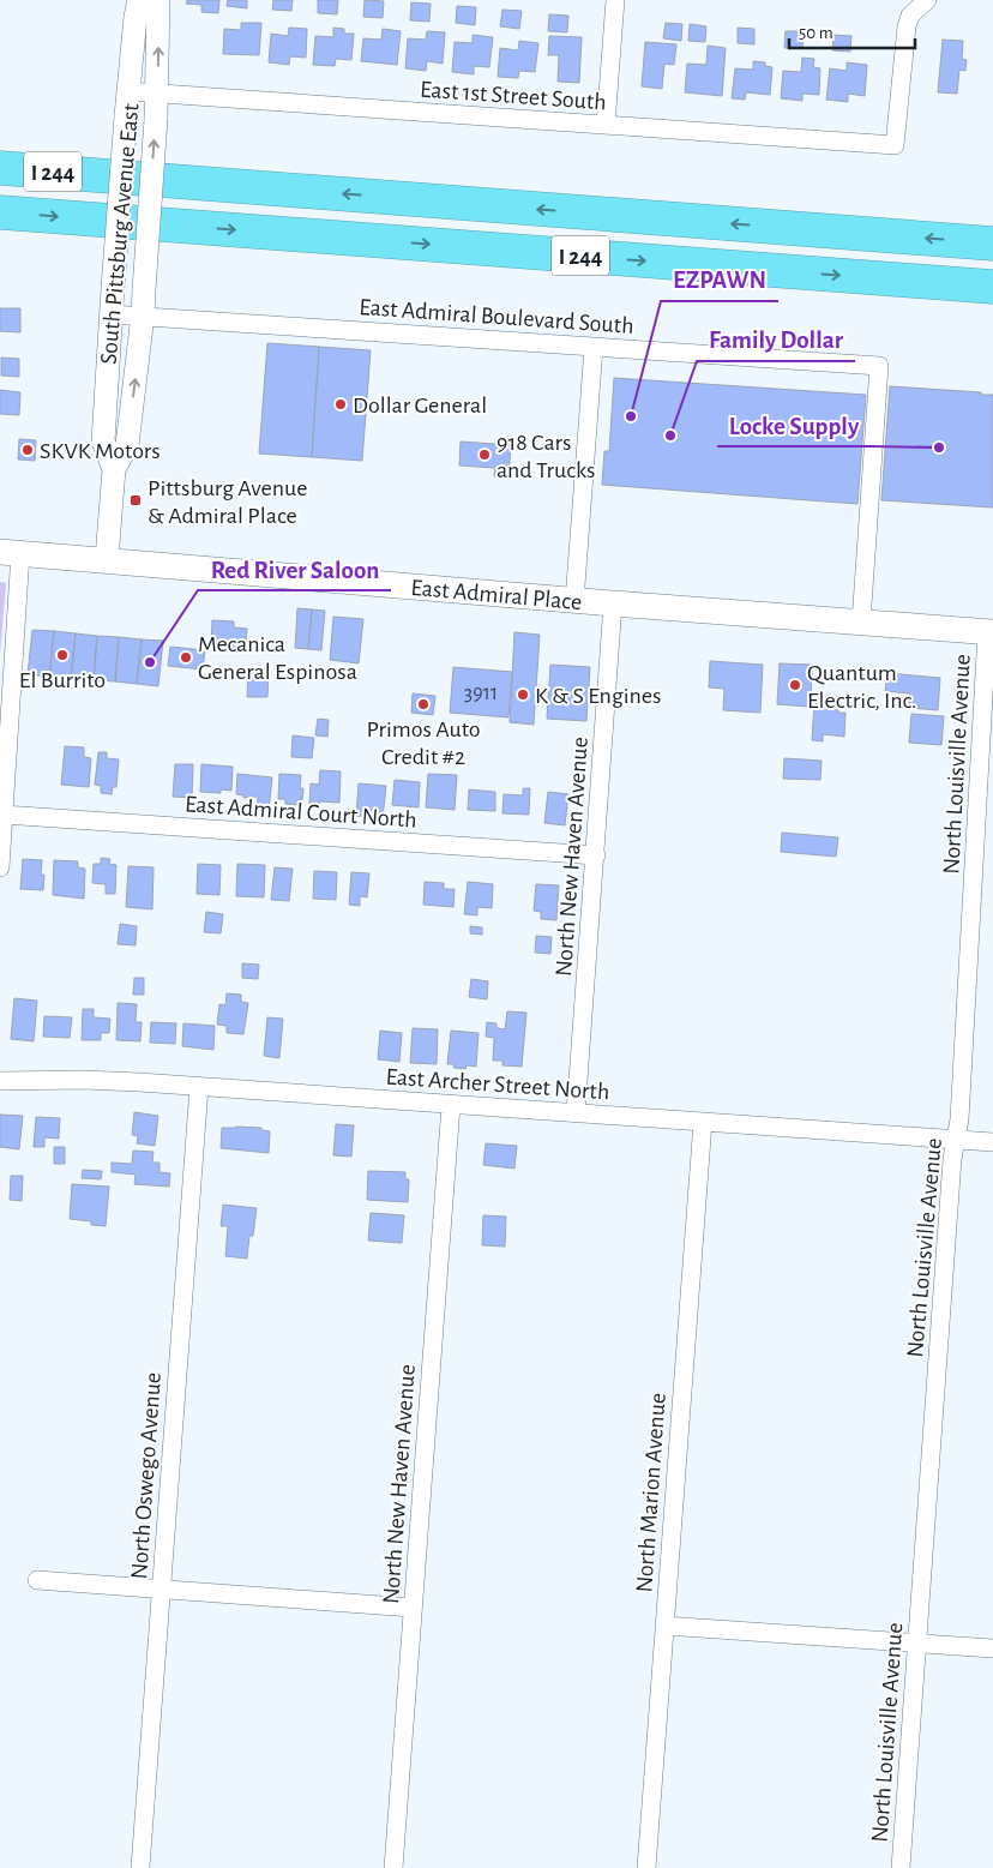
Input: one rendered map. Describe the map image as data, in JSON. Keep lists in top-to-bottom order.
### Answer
{
  "streets": {
    "highway": ["I 244"],
    "main road": ["East Admiral Place"],
    "street": [
      "East 1st Street South",
      "South Pittsburg Avenue East",
      "East Admiral Boulevard South",
      "North Louisville Avenue",
      "East Admiral Court North",
      "North New Haven Avenue",
      "East Archer Street North",
      "North Oswego Avenue",
      "North Marion Avenue"
    ]
  },
  "crossings": [
    ["East 1st Street South", "South Pittsburg Avenue East"],
    ["South Pittsburg Avenue East", "East Admiral Boulevard South"],
    ["South Pittsburg Avenue East", "East Admiral Place"],
    ["East Admiral Boulevard South", "East Admiral Place"],
    ["East Admiral Place", "North Louisville Avenue"],
    ["East Admiral Place", "North New Haven Avenue"],
    ["North Louisville Avenue", "East Archer Street North"],
    ["East Admiral Court North", "North New Haven Avenue"],
    ["North New Haven Avenue", "East Archer Street North"],
    ["East Archer Street North", "North Oswego Avenue"],
    ["East Archer Street North", "North Marion Avenue"]
  ],
  "places": {
    "other": [
      "Dollar General",
      "EZPAWN",
      "Family Dollar",
      "Locke Supply",
      "SKVK Motors",
      "918 Cars and Trucks",
      "El Burrito",
      "Mecanica General Espinosa",
      "Red River Saloon",
      "Quantum Electric, Inc.",
      "K & S Engines",
      "Primos Auto Credit #2"
    ],
    "transit": ["Pittsburg Avenue & Admiral Place"]
  },
  "house_numbers": ["3911"],
  "scale_bar": "50 m"
}
